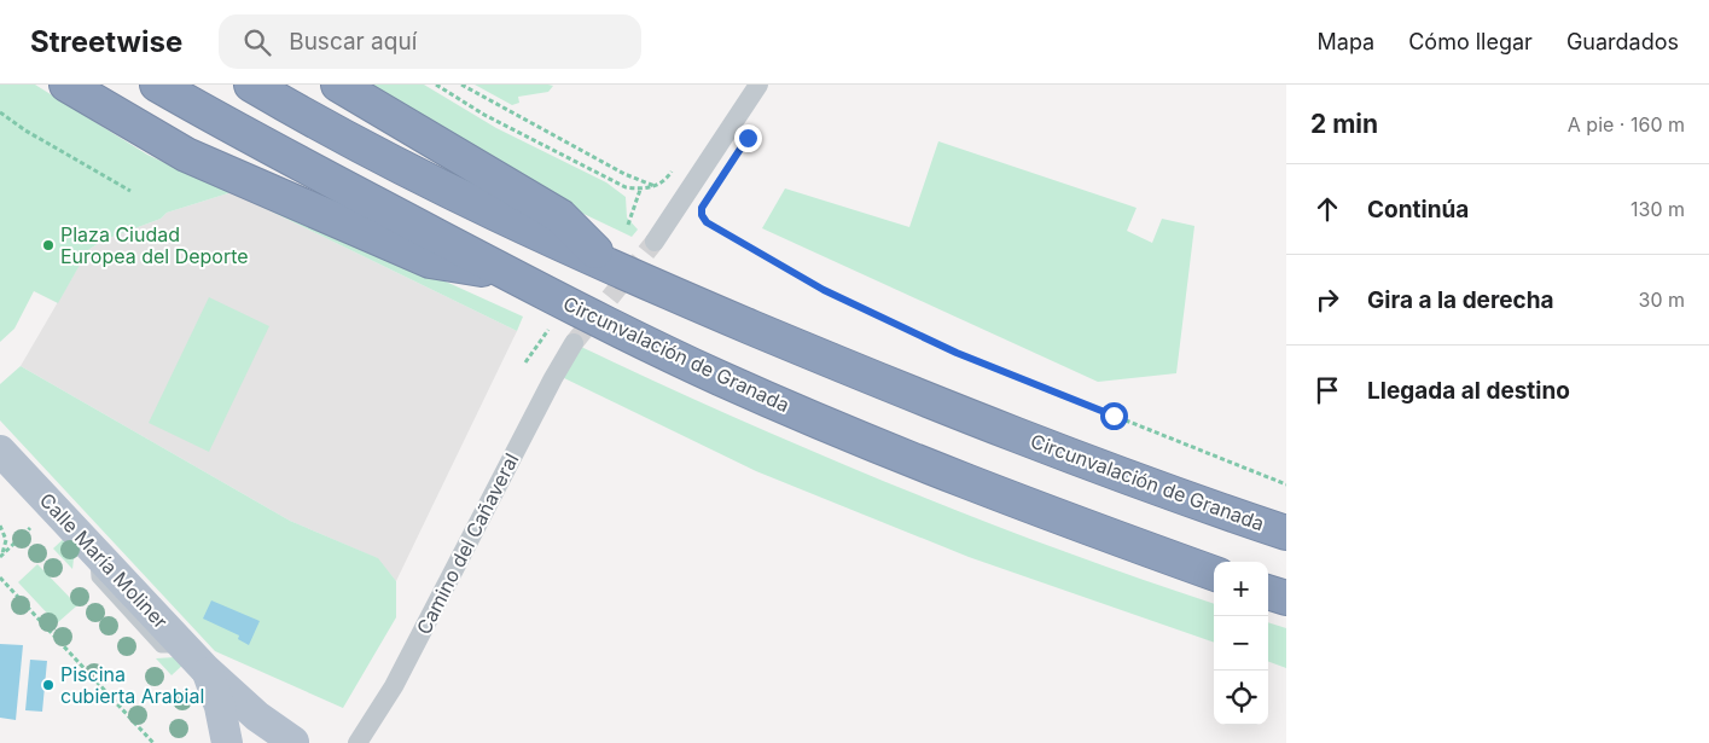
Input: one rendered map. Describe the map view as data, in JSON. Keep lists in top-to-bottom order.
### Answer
{
  "streets": {
    "highway": ["Circunvalación de Granada"],
    "main road": ["Calle María Moliner"],
    "street": ["Camino del Cañaveral"]
  },
  "places": ["Plaza Ciudad Europea del Deporte", "Piscina cubierta Arabial"],
  "page": {
    "header": "Streetwise",
    "search": "Buscar aquí",
    "nav": ["Mapa", "Cómo llegar", "Guardados"],
    "heading": ["2 min", "A pie · 160 m"],
    "list": [
      ["Continúa", "130 m"],
      ["Gira a la derecha", "30 m"],
      "Llegada al destino"
    ],
    "map_buttons": ["+", "−"]
  }
}
